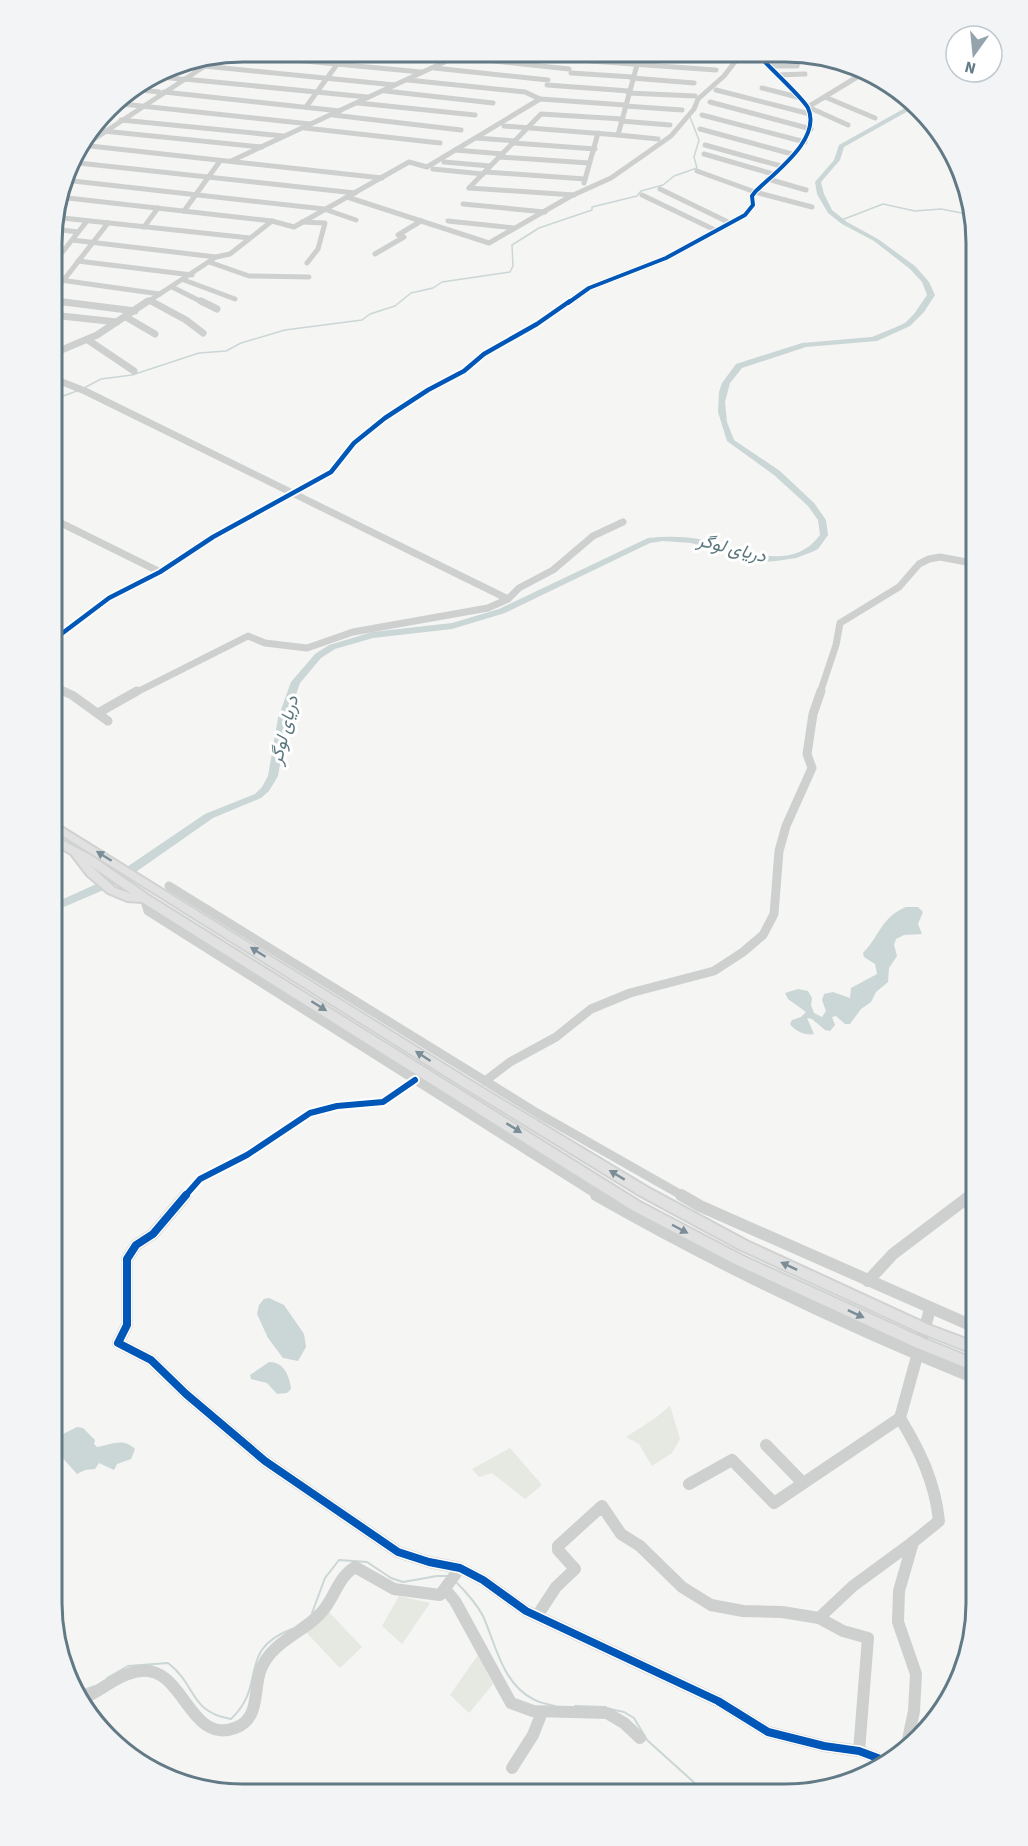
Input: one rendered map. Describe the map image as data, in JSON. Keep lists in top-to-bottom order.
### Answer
{
  "water": ["دریای لوگر"],
  "north": "bottom"
}
